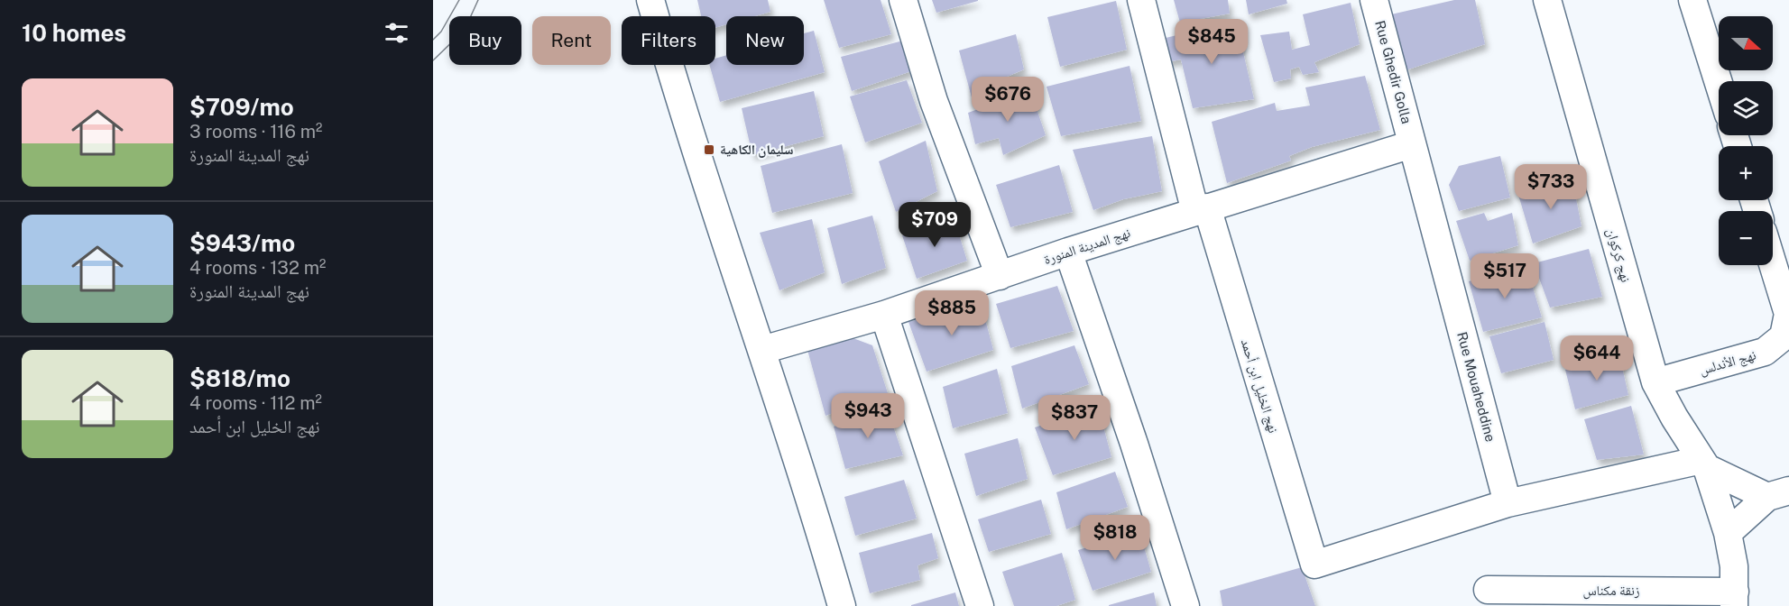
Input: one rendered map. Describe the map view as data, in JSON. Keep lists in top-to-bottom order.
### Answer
{
  "streets": {
    "street": [
      "Rue Ghedir Golla",
      "نهج المدينة المنورة",
      "نهج كركوان",
      "نهج الأندلس",
      "نهج الخليل ابن أحمد",
      "Rue Mouaheddine",
      "زنقة مكناس"
    ]
  },
  "crossings": [
    ["Rue Ghedir Golla", "نهج المدينة المنورة"],
    ["Rue Ghedir Golla", "Rue Mouaheddine"],
    ["نهج المدينة المنورة", "نهج الخليل ابن أحمد"],
    ["نهج المدينة المنورة", "Rue Mouaheddine"],
    ["نهج كركوان", "نهج الأندلس"],
    ["نهج كركوان", "زنقة مكناس"],
    ["نهج الخليل ابن أحمد", "Rue Mouaheddine"]
  ],
  "places": {
    "transit": ["سليمان الكاهية"]
  },
  "north": "right",
  "page": {
    "heading": "10 homes",
    "map_buttons": ["+", "−"],
    "chip": [
      "Buy",
      "Rent",
      "Filters",
      "New"
    ],
    "price": [
      "$845",
      "$676",
      "$733",
      "$709",
      "$517",
      "$885",
      "$644",
      "$943",
      "$837",
      "$818"
    ],
    "list": [
      {
        "name": "$709/mo",
        "note": "3 rooms · 116 m² · نهج المدينة المنورة"
      },
      {
        "name": "$943/mo",
        "note": "4 rooms · 132 m² · نهج المدينة المنورة"
      },
      {
        "name": "$818/mo",
        "note": "4 rooms · 112 m² · نهج الخليل ابن أحمد"
      }
    ]
  }
}
